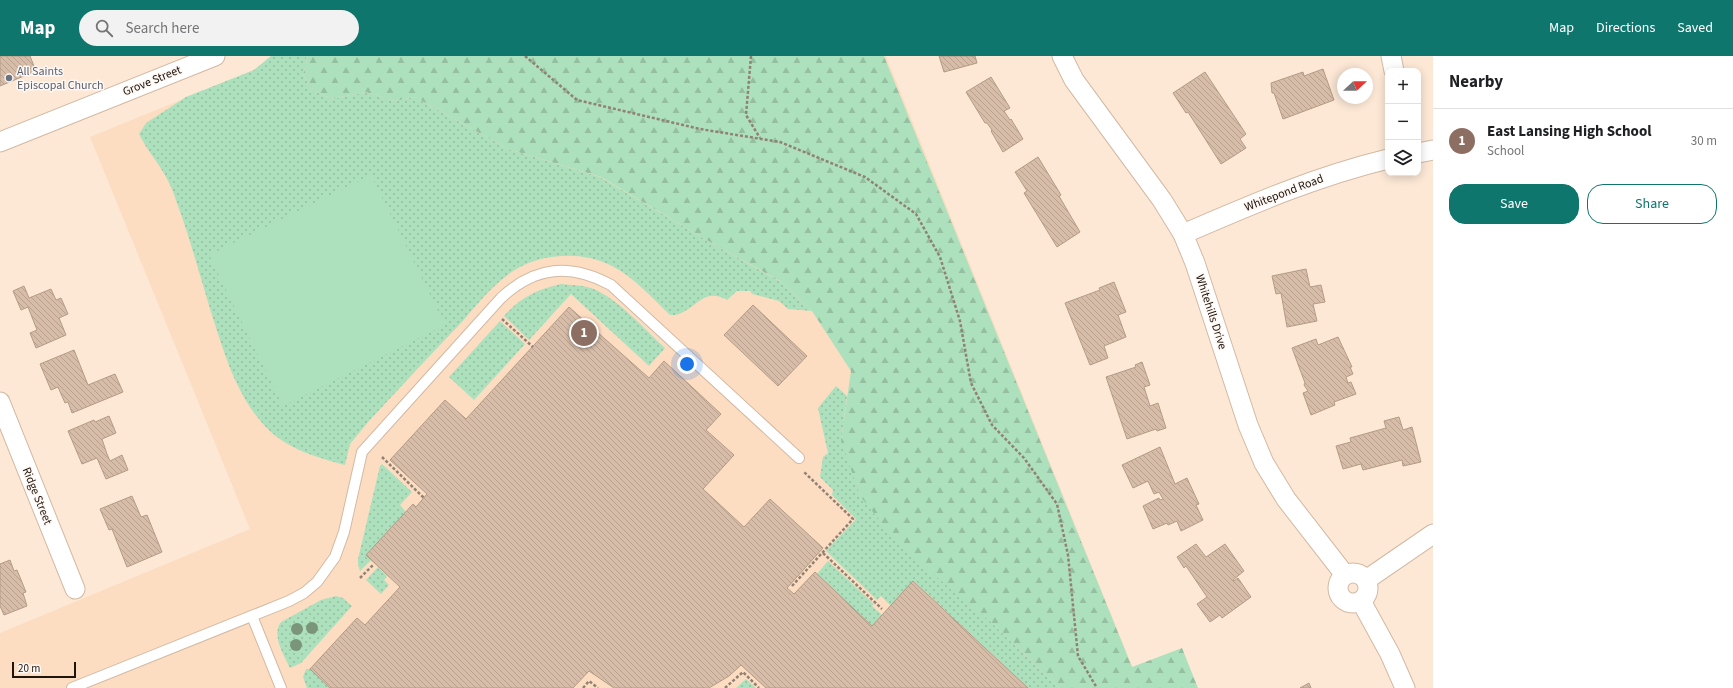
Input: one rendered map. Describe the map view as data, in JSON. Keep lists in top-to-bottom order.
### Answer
{
  "streets": {
    "street": [
      "Grove Street",
      "Whitepond Road",
      "Whitehills Drive",
      "Ridge Street"
    ]
  },
  "crossings": [
    ["Whitepond Road", "Whitehills Drive"]
  ],
  "places": ["All Saints Episcopal Church"],
  "scale_bar": "20 m",
  "north": "right",
  "page": {
    "header": "Map",
    "search": "Search here",
    "nav": ["Map", "Directions", "Saved"],
    "heading": "Nearby",
    "map_buttons": ["+", "−"],
    "list": [
      {
        "mark": "1",
        "name": "East Lansing High School",
        "note": "School",
        "value": "30 m"
      }
    ],
    "buttons": ["Save", "Share"],
    "pins": "1",
    "scale": "20 m"
  }
}
